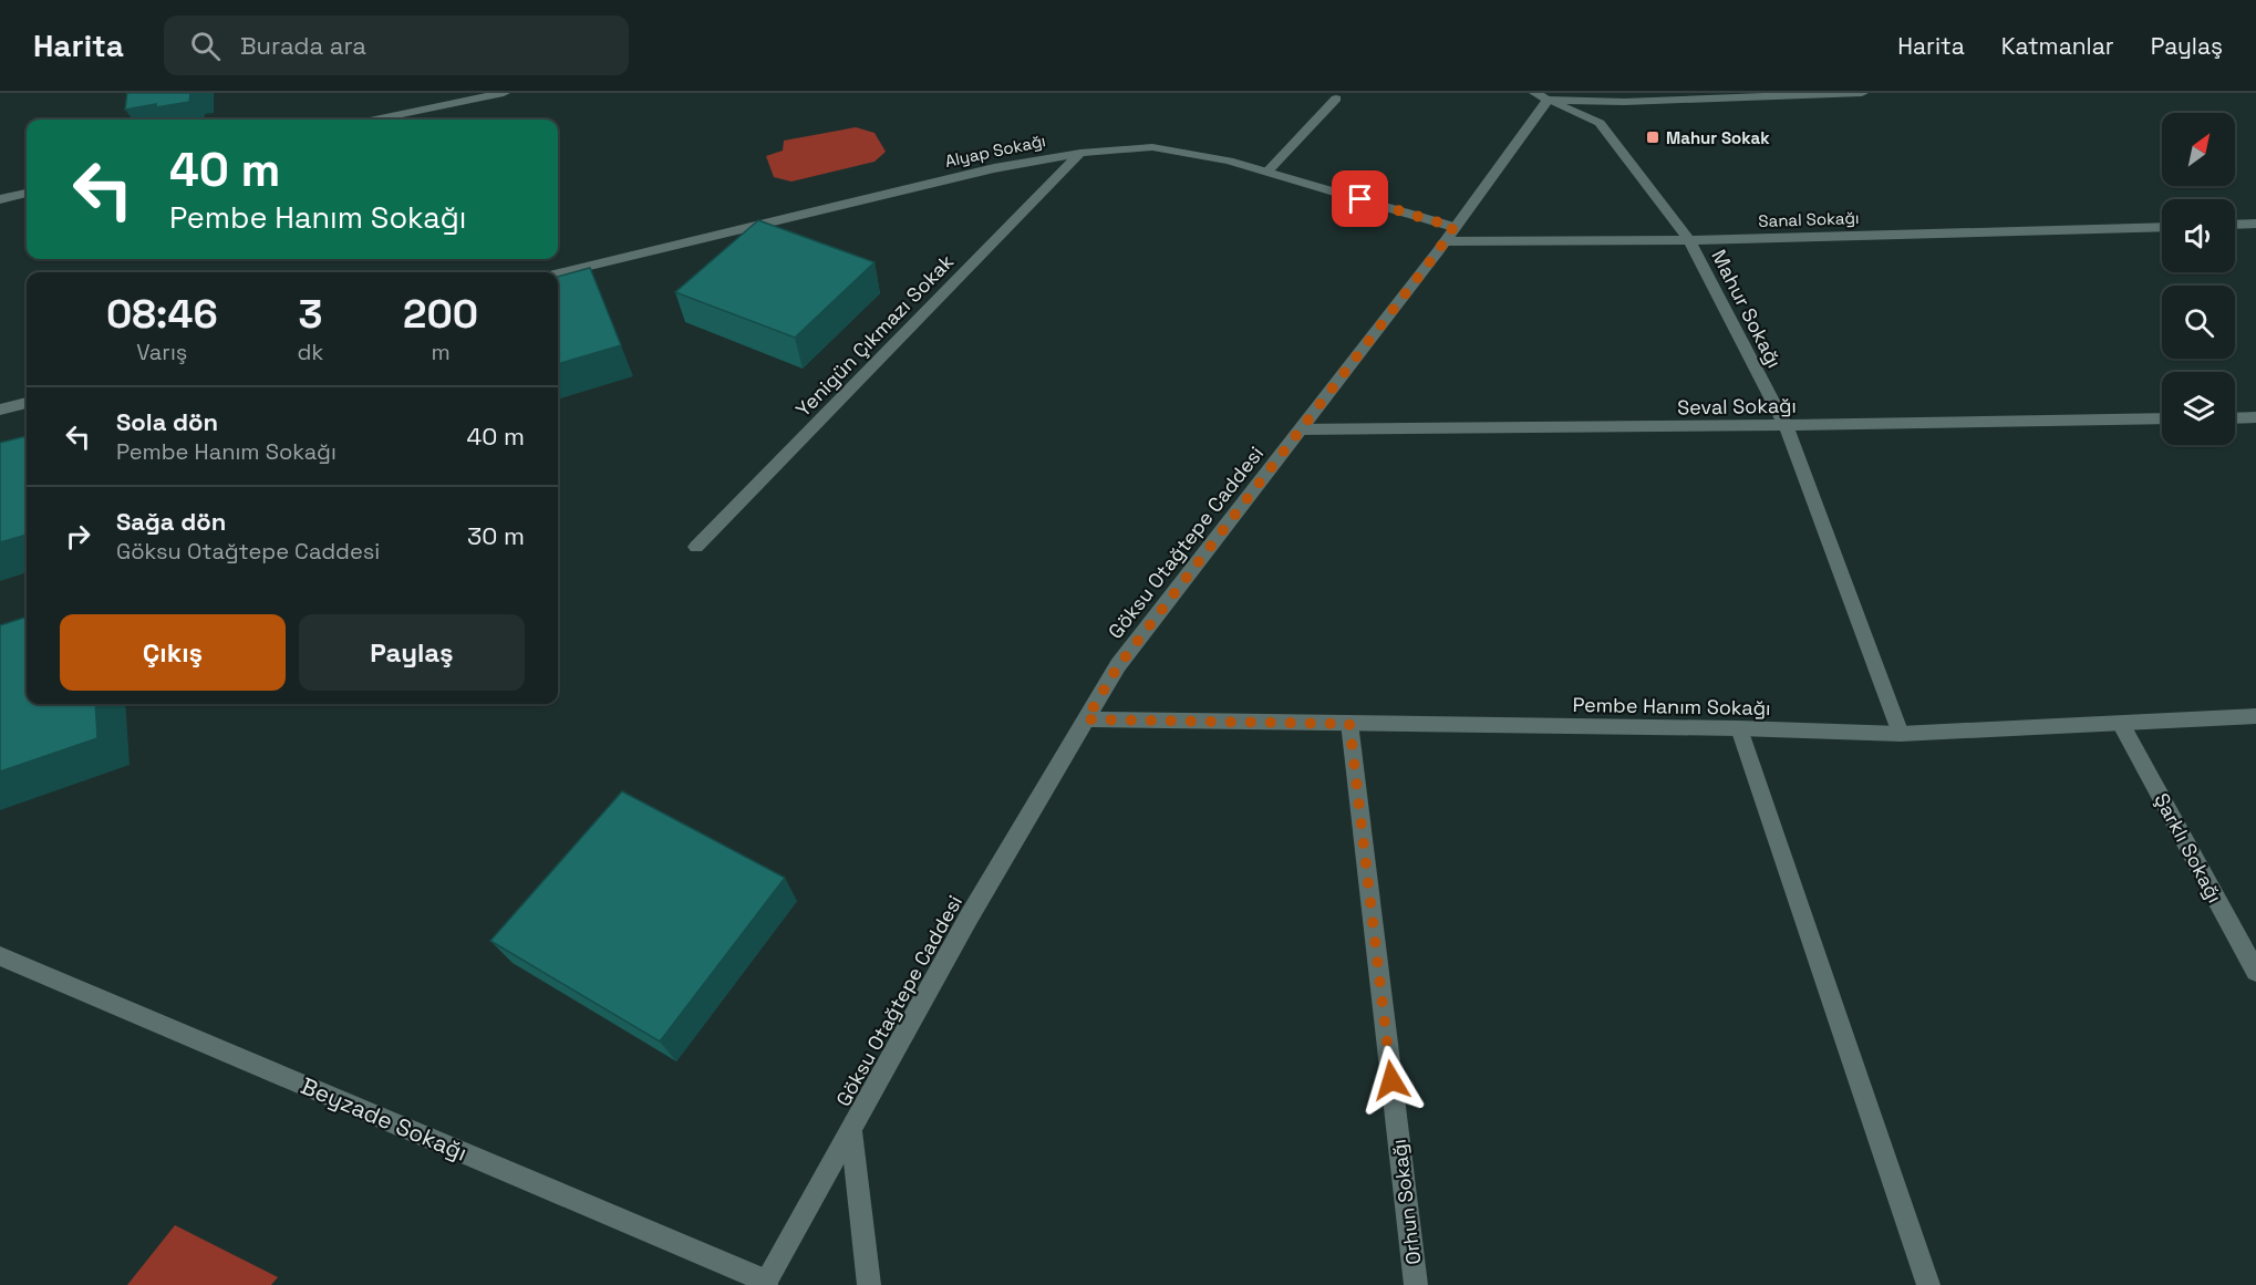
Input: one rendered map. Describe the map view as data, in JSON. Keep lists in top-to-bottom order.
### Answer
{
  "streets": {
    "street": [
      "Alyap Sokağı",
      "Sanal Sokağı",
      "Mahur Sokağı",
      "Yenigün Çıkmazı Sokak",
      "Seval Sokağı",
      "Göksu Otağtepe Caddesi",
      "Pembe Hanım Sokağı",
      "Şarklı Sokağı",
      "Beyzade Sokağı",
      "Orhun Sokağı"
    ]
  },
  "crossings": [
    ["Alyap Sokağı", "Sanal Sokağı"],
    ["Alyap Sokağı", "Yenigün Çıkmazı Sokak"],
    ["Alyap Sokağı", "Göksu Otağtepe Caddesi"],
    ["Sanal Sokağı", "Mahur Sokağı"],
    ["Sanal Sokağı", "Göksu Otağtepe Caddesi"],
    ["Mahur Sokağı", "Seval Sokağı"],
    ["Mahur Sokağı", "Göksu Otağtepe Caddesi"],
    ["Mahur Sokağı", "Pembe Hanım Sokağı"],
    ["Seval Sokağı", "Göksu Otağtepe Caddesi"],
    ["Göksu Otağtepe Caddesi", "Pembe Hanım Sokağı"],
    ["Göksu Otağtepe Caddesi", "Beyzade Sokağı"],
    ["Pembe Hanım Sokağı", "Şarklı Sokağı"],
    ["Pembe Hanım Sokağı", "Orhun Sokağı"]
  ],
  "places": {
    "transit": ["Mahur Sokak"]
  },
  "north": "top right",
  "page": {
    "header": "Harita",
    "search": "Burada ara",
    "nav": ["Harita", "Katmanlar", "Paylaş"],
    "turn": ["40 m", "Pembe Hanım Sokağı"],
    "eta": [
      "08:46",
      "Varış",
      "3",
      "dk",
      "200",
      "m"
    ],
    "list": [
      {
        "name": "Sola dön",
        "note": "Pembe Hanım Sokağı",
        "value": "40 m"
      },
      {
        "name": "Sağa dön",
        "note": "Göksu Otağtepe Caddesi",
        "value": "30 m"
      }
    ],
    "buttons": ["Çıkış", "Paylaş"]
  }
}
